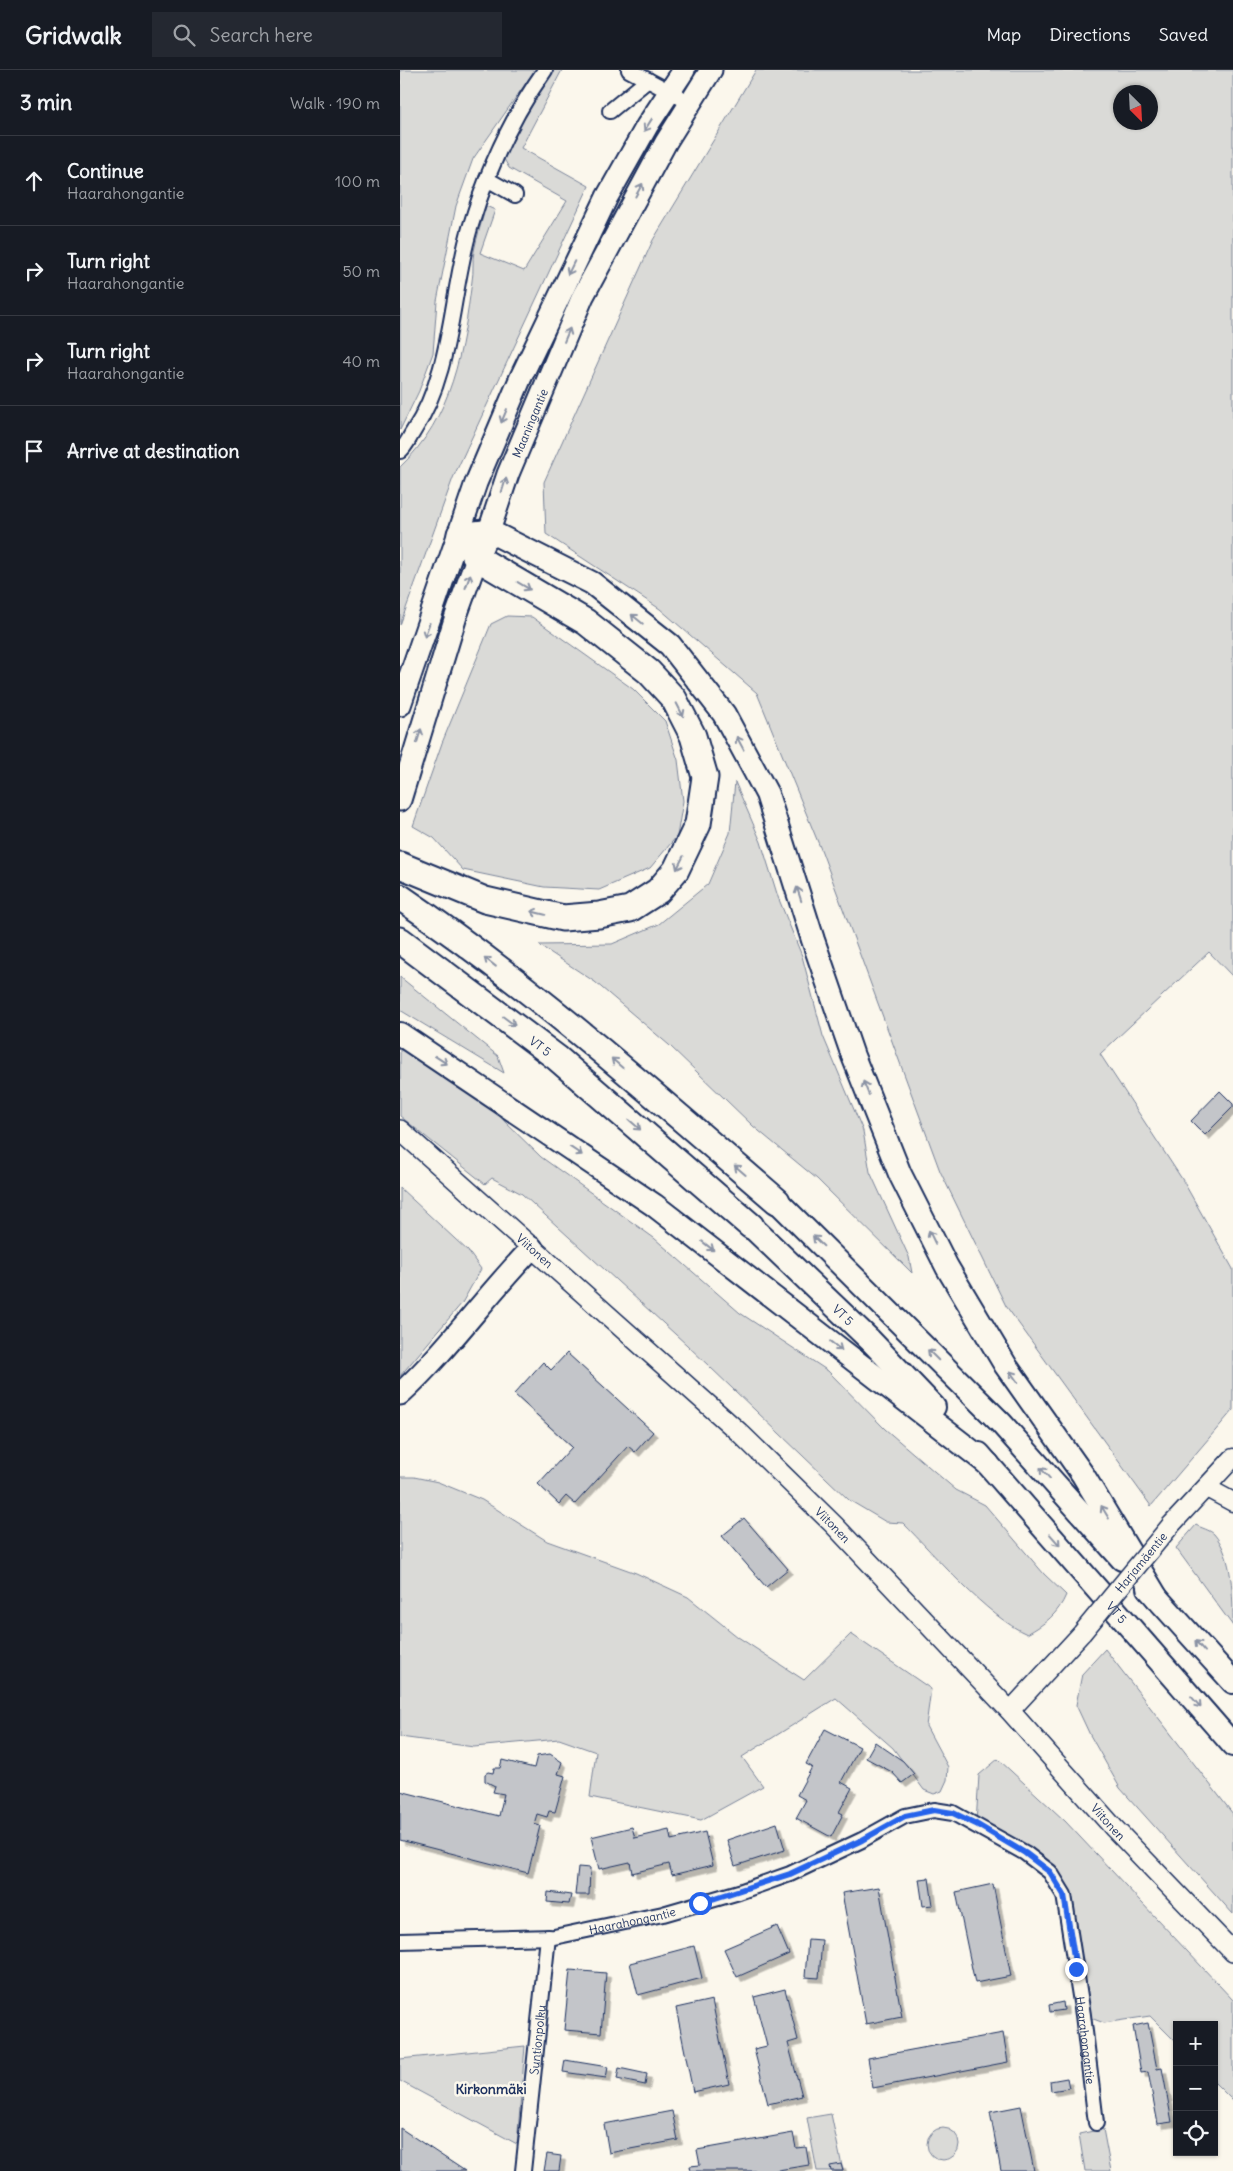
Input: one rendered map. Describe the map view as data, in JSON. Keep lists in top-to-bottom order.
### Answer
{
  "streets": {
    "highway": ["VT 5"],
    "main road": ["Maaningantie", "Viitonen"],
    "street": ["Harjamäentie", "Haarahongantie", "Suntionpolku"]
  },
  "crossings": [
    ["Viitonen", "Harjamäentie"],
    ["Haarahongantie", "Suntionpolku"]
  ],
  "districts": ["Kirkonmäki"],
  "north": "bottom right",
  "page": {
    "header": "Gridwalk",
    "search": "Search here",
    "nav": ["Map", "Directions", "Saved"],
    "heading": ["3 min", "Walk · 190 m"],
    "list": [
      ["Continue", "Haarahongantie", "100 m"],
      ["Turn right", "Haarahongantie", "50 m"],
      ["Turn right", "Haarahongantie", "40 m"],
      "Arrive at destination"
    ],
    "map_buttons": ["+", "−"]
  }
}
